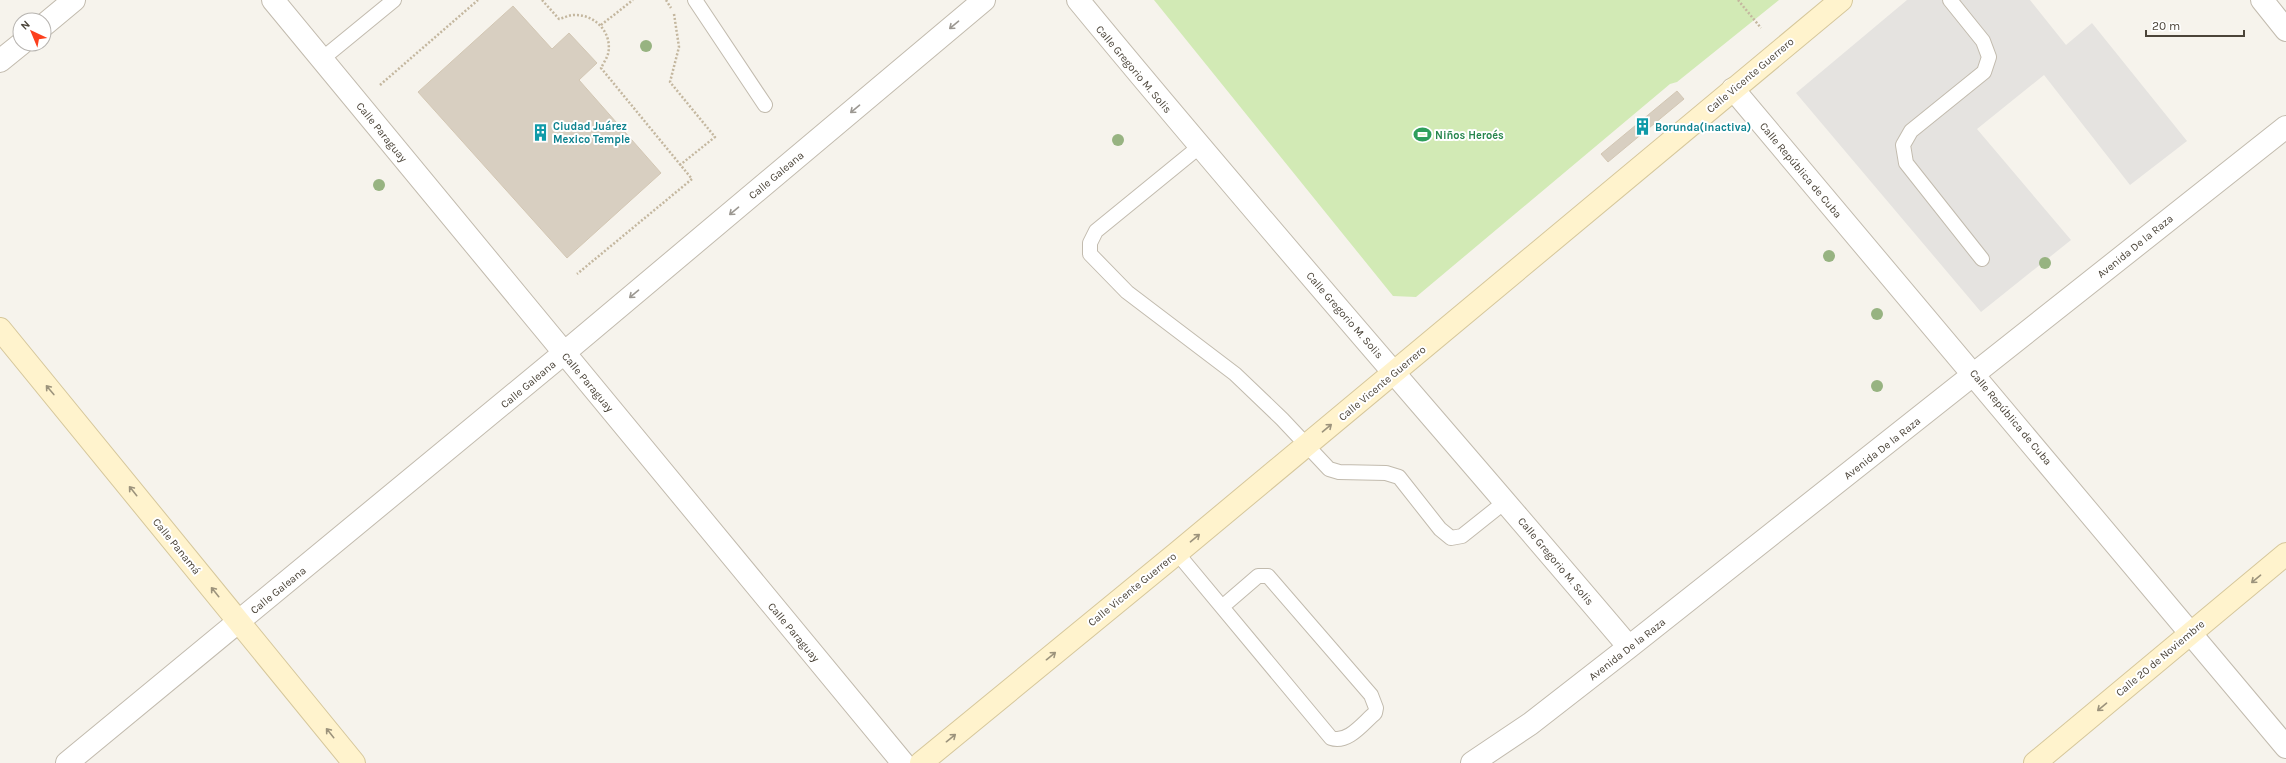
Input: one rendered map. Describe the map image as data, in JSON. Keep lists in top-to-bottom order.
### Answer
{
  "streets": {
    "main road": ["Calle Vicente Guerrero", "Calle Panamá", "Calle 20 de Noviembre"],
    "street": [
      "Calle Gregorio M. Solis",
      "Calle Paraguay",
      "Calle República de Cuba",
      "Calle Galeana",
      "Avenida De la Raza"
    ]
  },
  "crossings": [
    ["Calle Gregorio M. Solis", "Calle Vicente Guerrero"],
    ["Calle Gregorio M. Solis", "Avenida De la Raza"],
    ["Calle Vicente Guerrero", "Calle República de Cuba"],
    ["Calle Paraguay", "Calle Galeana"],
    ["Calle República de Cuba", "Avenida De la Raza"],
    ["Calle República de Cuba", "Calle 20 de Noviembre"],
    ["Calle Galeana", "Calle Panamá"]
  ],
  "one_way": [
    "Calle Vicente Guerrero",
    "Calle Galeana",
    "Calle Panamá",
    "Calle 20 de Noviembre"
  ],
  "places": {
    "building": ["Borunda(inactiva)", "Ciudad Juárez Mexico Temple"],
    "sports": ["Niños Heroés"]
  },
  "scale_bar": "20 m",
  "north": "top left"
}
